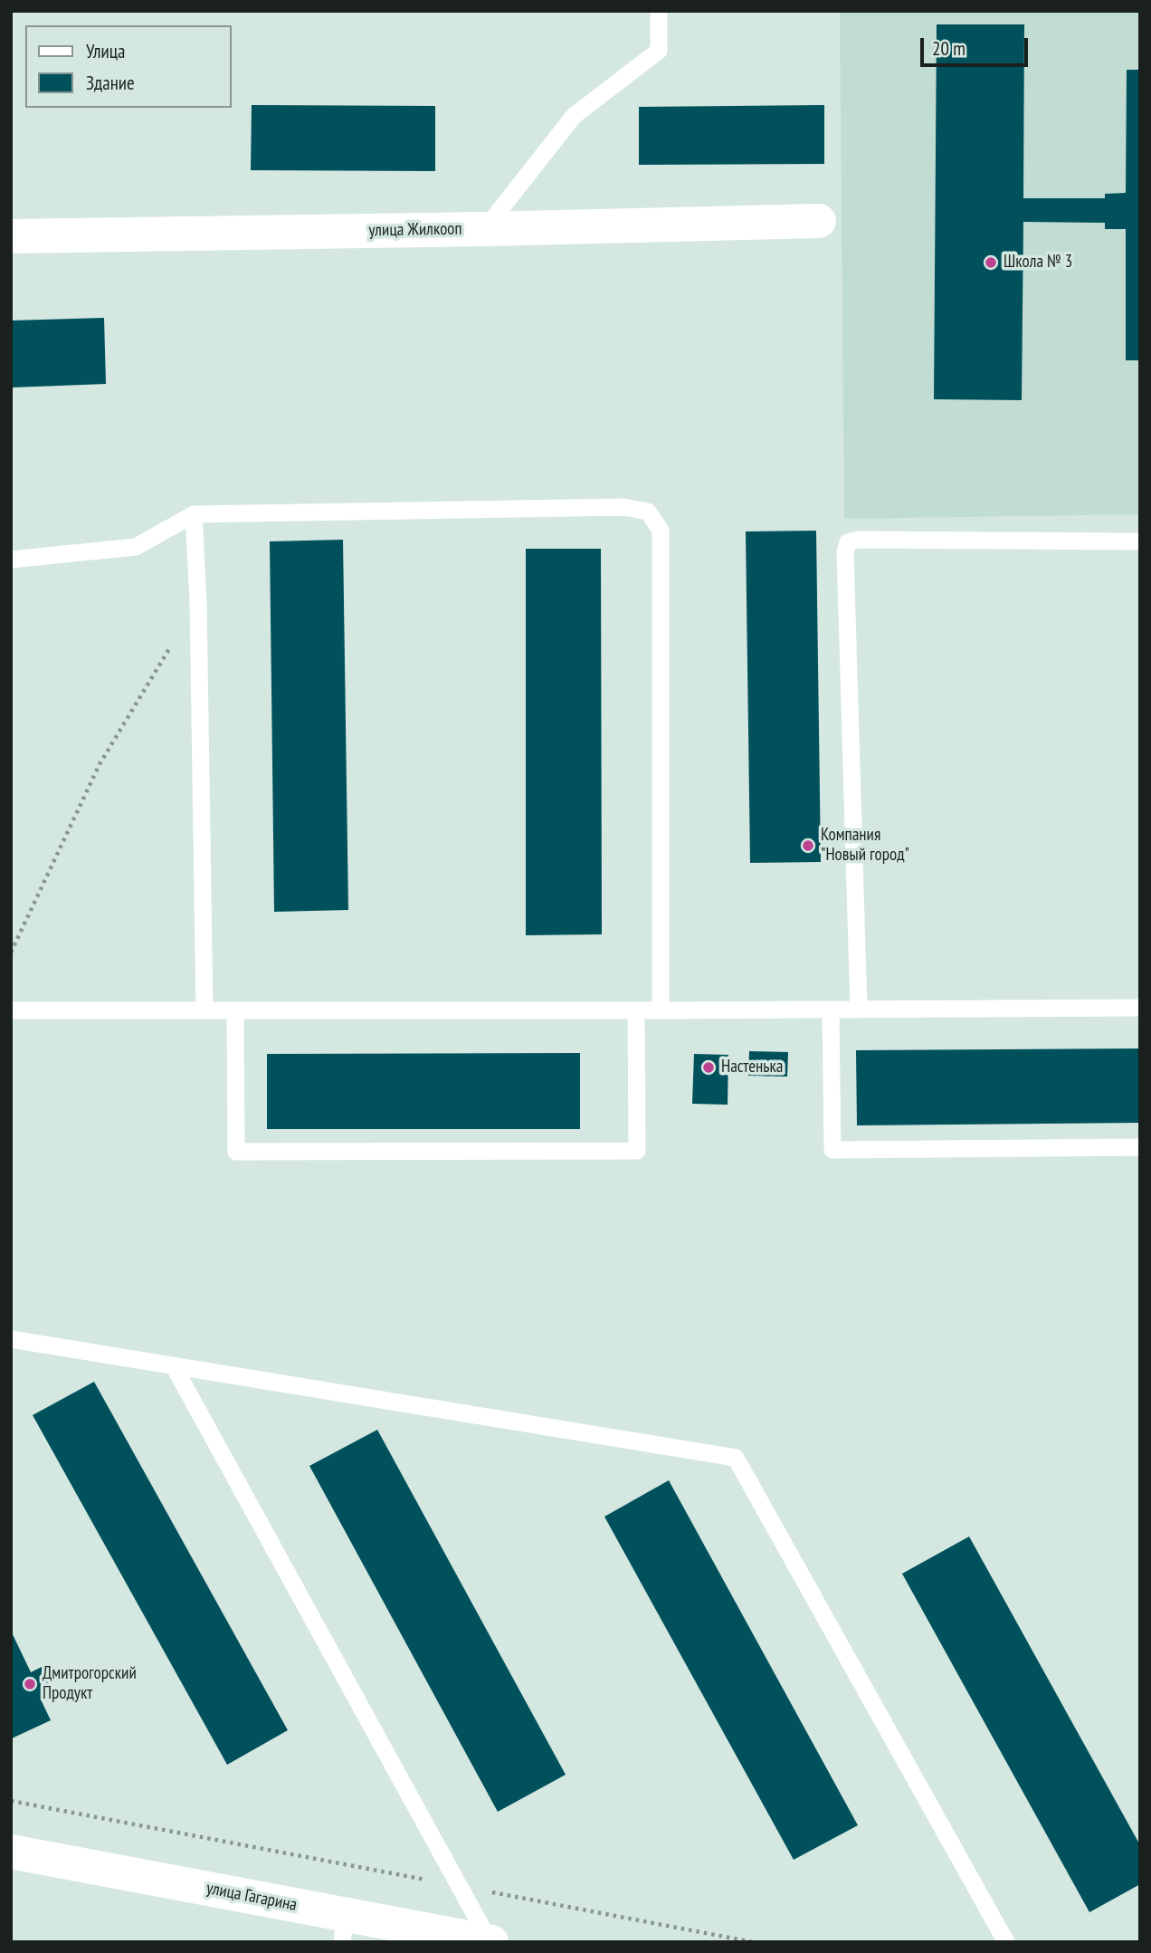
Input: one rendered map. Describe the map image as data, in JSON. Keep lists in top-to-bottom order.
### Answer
{
  "streets": {
    "street": ["улица Жилкооп", "улица Гагарина"]
  },
  "places": [
    "Школа № 3",
    "Компания \"Новый город\"",
    "Настенька",
    "Дмитрогорский Продукт"
  ],
  "legend": ["Улица", "Здание"],
  "scale_bar": "20 m"
}
